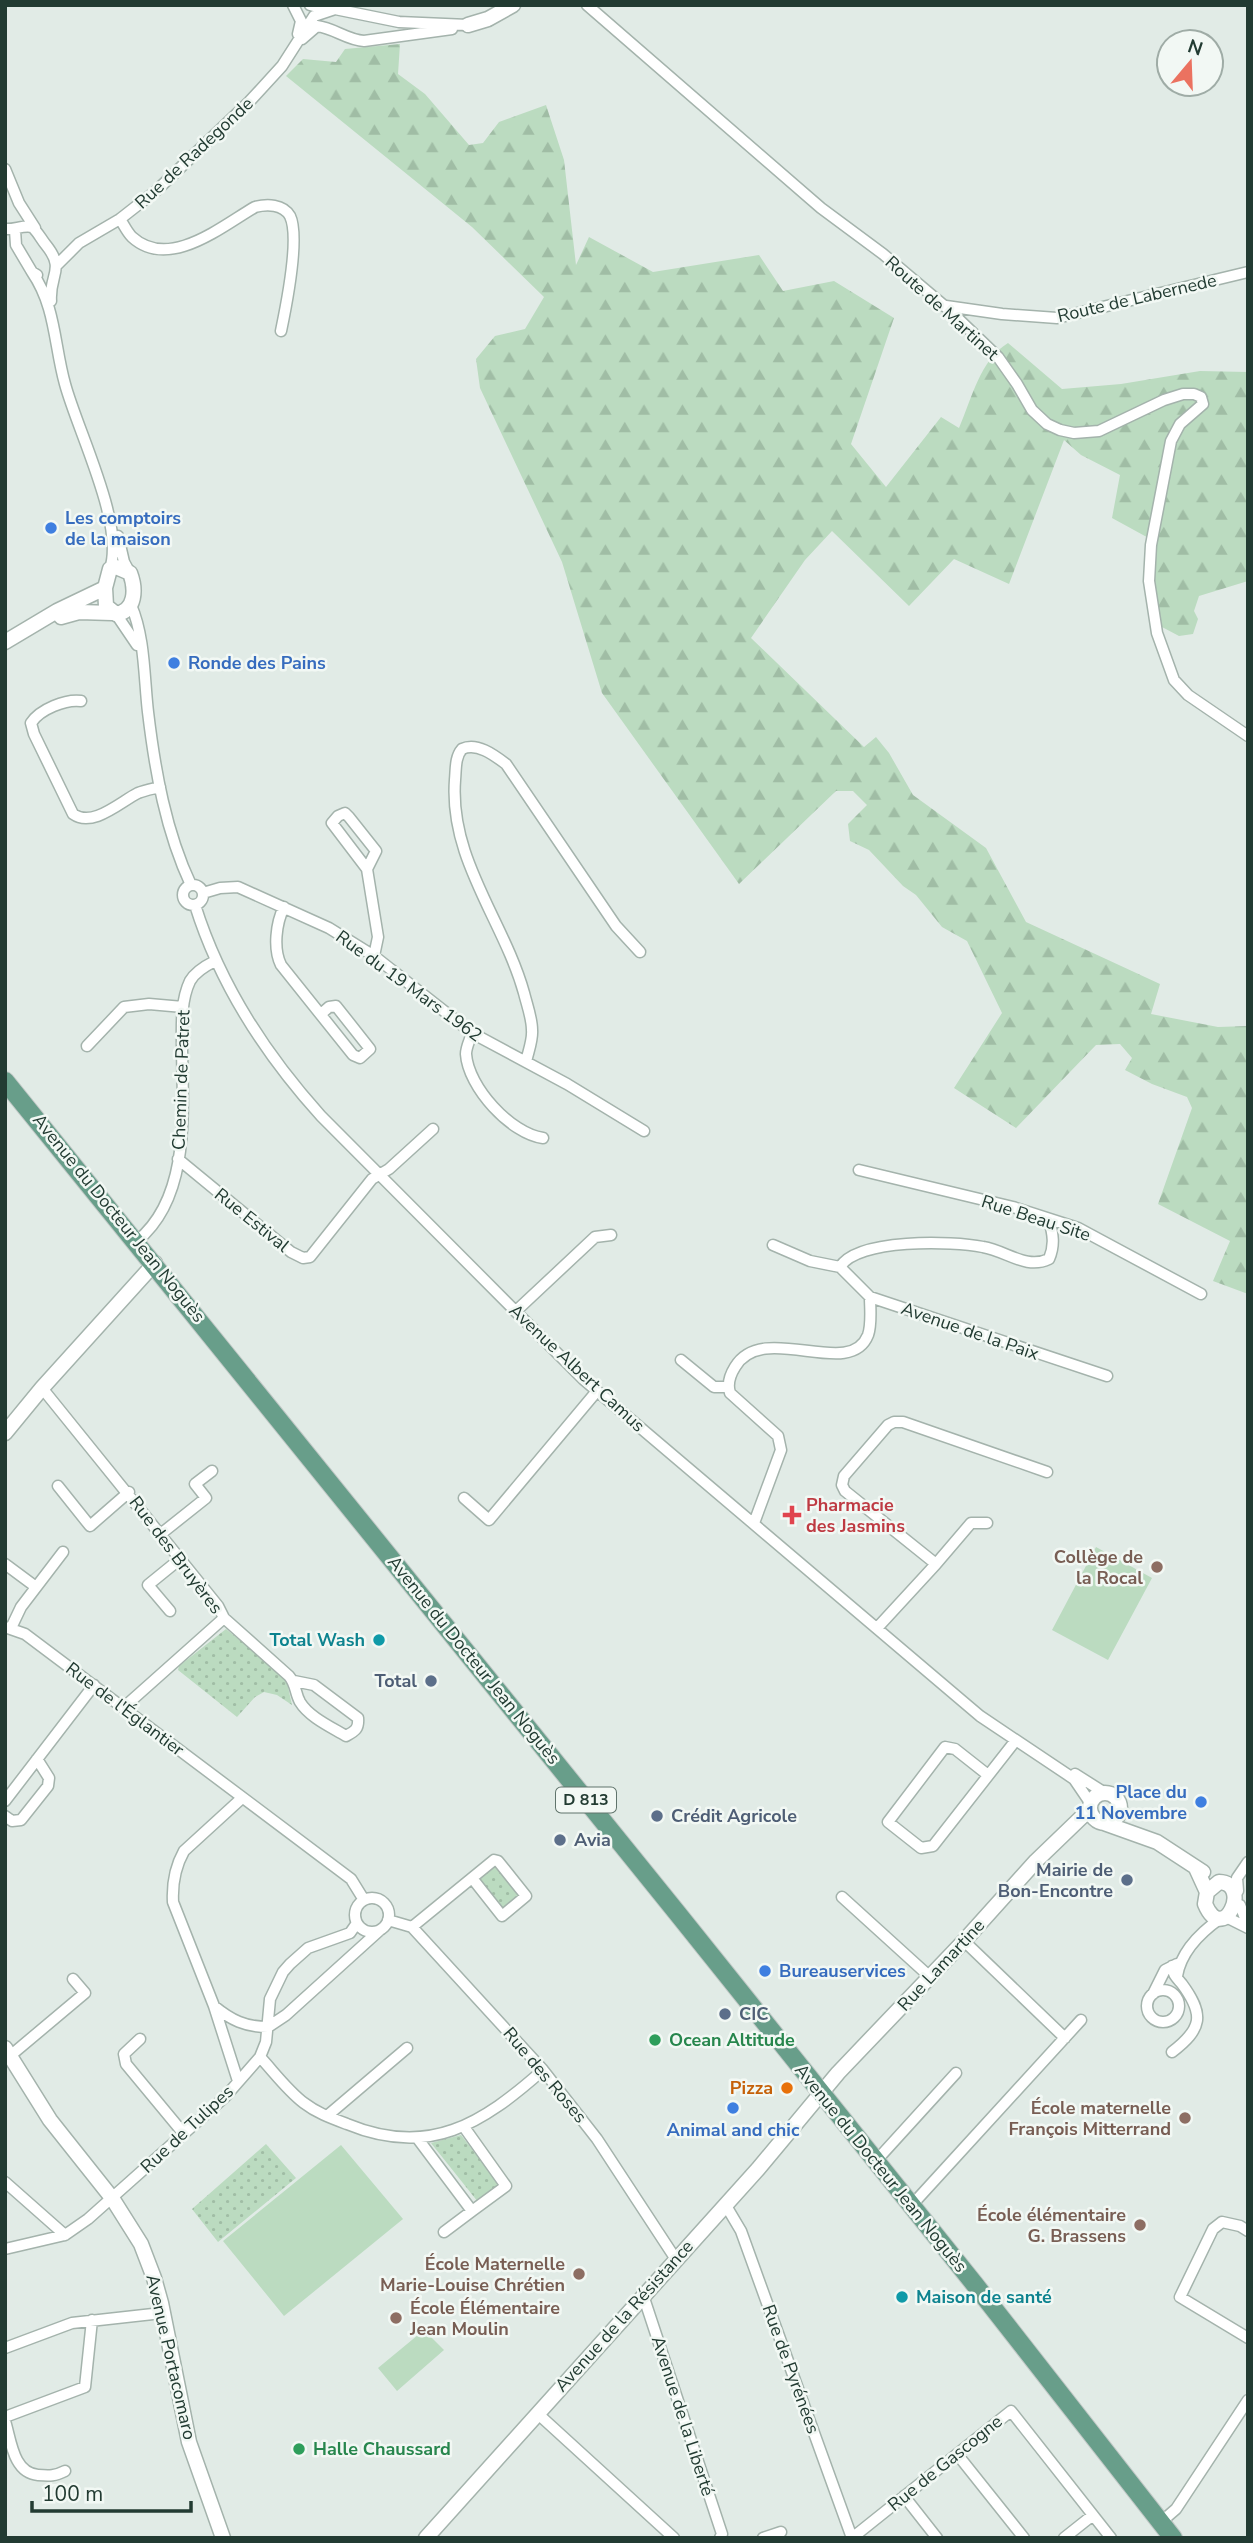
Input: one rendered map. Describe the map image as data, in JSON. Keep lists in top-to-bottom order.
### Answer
{
  "streets": {
    "main road": ["Avenue du Docteur Jean Noguès", "D 813"],
    "street": [
      "Rue de Radegonde",
      "Route de Labernede",
      "Route de Martinet",
      "Rue du 19 Mars 1962",
      "Chemin de Patret",
      "Rue Beau Site",
      "Rue Estival",
      "Avenue de la Paix",
      "Avenue Albert Camus",
      "Rue des Bruyères",
      "Rue de l'Églantier",
      "Rue Lamartine",
      "Rue des Roses",
      "Rue de Tulipes",
      "Avenue de la Résistance",
      "Avenue Portacomaro",
      "Rue de Pyrénées",
      "Avenue de la Liberté",
      "Rue de Gascogne"
    ]
  },
  "crossings": [
    ["Route de Labernede", "Route de Martinet"],
    ["Rue du 19 Mars 1962", "Avenue Albert Camus"],
    ["Chemin de Patret", "Avenue du Docteur Jean Noguès"],
    ["Chemin de Patret", "Rue Estival"],
    ["Chemin de Patret", "Avenue Albert Camus"],
    ["Avenue du Docteur Jean Noguès", "Rue Lamartine"],
    ["Avenue du Docteur Jean Noguès", "Avenue de la Résistance"],
    ["Rue Estival", "Avenue Albert Camus"],
    ["Avenue Albert Camus", "Rue Lamartine"],
    ["Rue des Bruyères", "Rue de l'Églantier"],
    ["Rue Lamartine", "Avenue de la Résistance"],
    ["Rue des Roses", "Avenue de la Résistance"],
    ["Rue de Tulipes", "Avenue Portacomaro"],
    ["Avenue de la Résistance", "Rue de Pyrénées"],
    ["Avenue de la Résistance", "Avenue de la Liberté"],
    ["Rue de Pyrénées", "Rue de Gascogne"]
  ],
  "places": {
    "other": [
      "Les comptoirs de la maison",
      "Ronde des Pains",
      "Collège de la Rocal",
      "Total Wash",
      "Total",
      "Place du 11 Novembre",
      "Crédit Agricole",
      "Avia",
      "Mairie de Bon-Encontre",
      "Bureauservices",
      "CIC",
      "Ocean Altitude",
      "Pizza",
      "Animal and chic",
      "École maternelle François Mitterrand",
      "École élémentaire G. Brassens",
      "École Maternelle Marie-Louise Chrétien",
      "Maison de santé",
      "École Élémentaire Jean Moulin",
      "Halle Chaussard"
    ],
    "health": ["Pharmacie des Jasmins"]
  },
  "scale_bar": "100 m",
  "north": "top"
}
